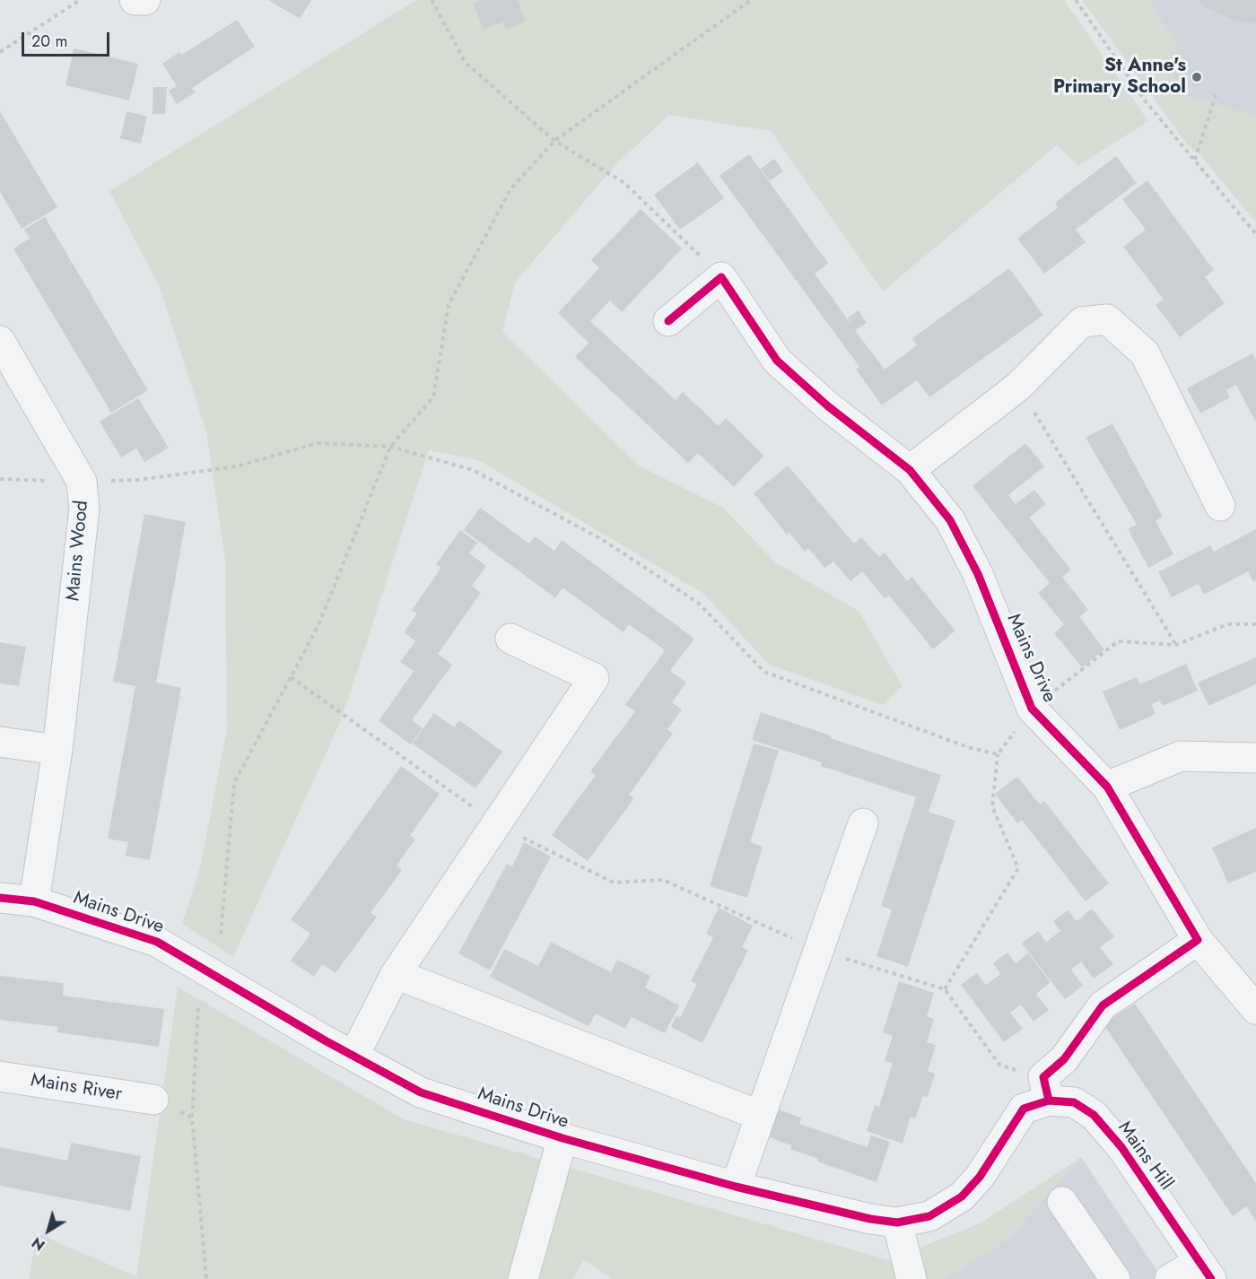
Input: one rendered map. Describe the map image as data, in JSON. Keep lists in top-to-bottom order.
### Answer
{
  "streets": {
    "street": [
      "Mains Wood",
      "Mains Drive",
      "Mains River",
      "Mains Hill"
    ]
  },
  "crossings": [
    ["Mains Wood", "Mains Drive"],
    ["Mains Drive", "Mains Hill"]
  ],
  "places": ["St Anne's Primary School"],
  "scale_bar": "20 m",
  "north": "bottom left"
}
